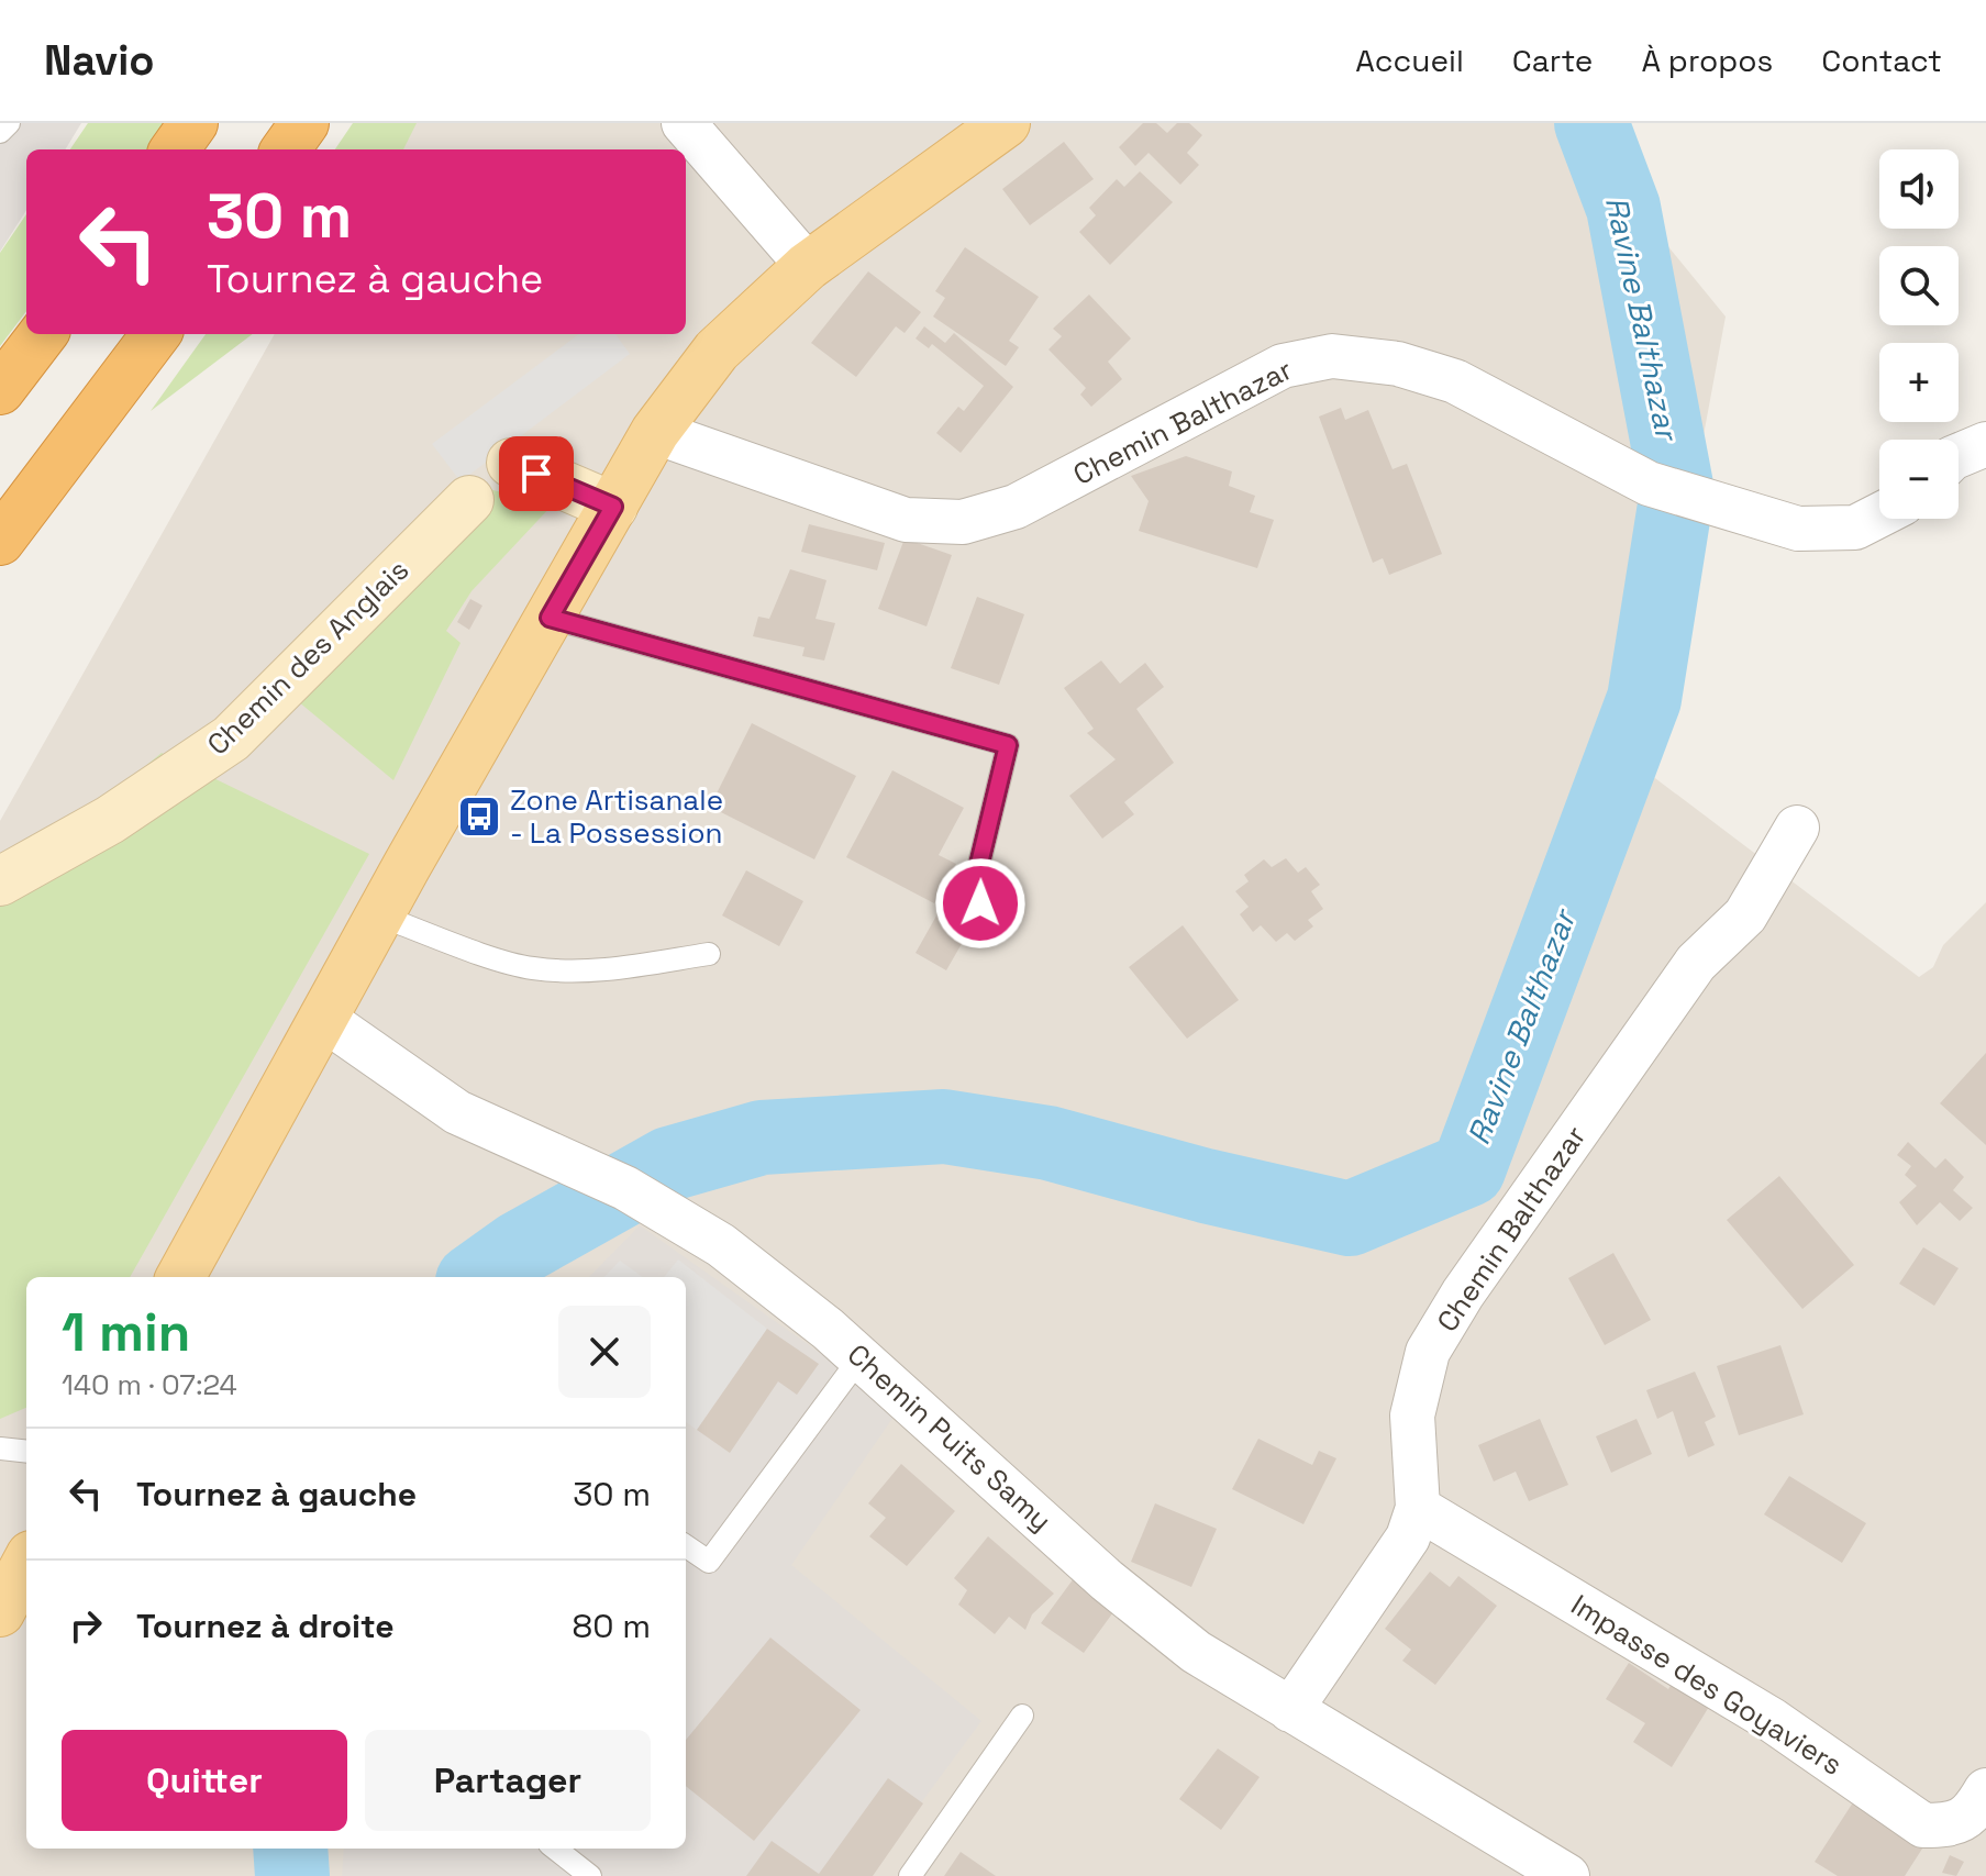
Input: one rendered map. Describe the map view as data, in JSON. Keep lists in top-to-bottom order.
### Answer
{
  "streets": {
    "street": [
      "Chemin Balthazar",
      "Chemin des Anglais",
      "Chemin Puits Samy",
      "Impasse des Goyaviers"
    ]
  },
  "crossings": [
    ["Chemin Balthazar", "Chemin Puits Samy"],
    ["Chemin Balthazar", "Impasse des Goyaviers"]
  ],
  "water": ["Ravine Balthazar"],
  "places": {
    "bus stop": ["Zone Artisanale - La Possession"]
  },
  "page": {
    "header": "Navio",
    "nav": [
      "Accueil",
      "Carte",
      "À propos",
      "Contact"
    ],
    "map_buttons": ["+", "−"],
    "turn": ["30 m", "Tournez à gauche"],
    "heading": ["1 min", "140 m · 07:24"],
    "list": [
      {
        "name": "Tournez à gauche",
        "value": "30 m"
      },
      {
        "name": "Tournez à droite",
        "value": "80 m"
      }
    ],
    "buttons": ["Quitter", "Partager"]
  }
}
